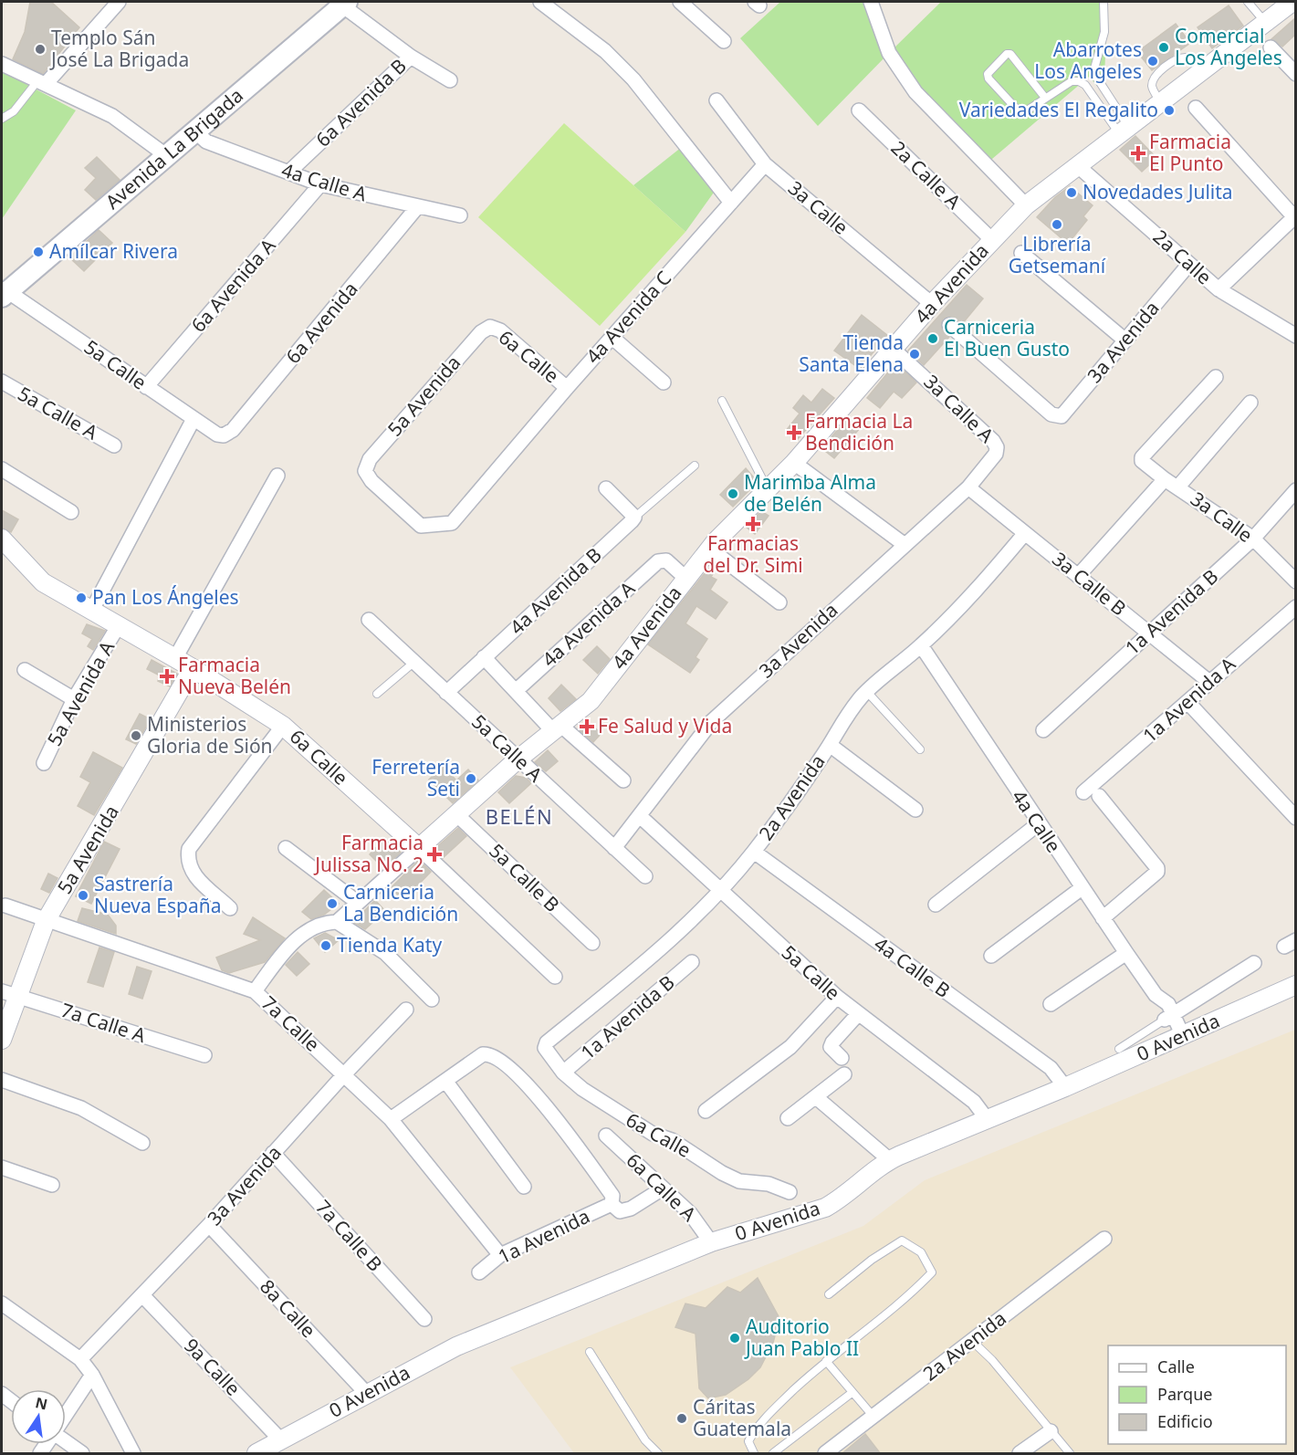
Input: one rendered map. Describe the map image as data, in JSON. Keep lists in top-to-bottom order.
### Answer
{
  "streets": {
    "main road": ["Avenida La Brigada"],
    "street": [
      "6a Avenida B",
      "2a Calle A",
      "4a Calle A",
      "3a Calle",
      "2a Calle",
      "4a Avenida",
      "6a Avenida A",
      "4a Avenida C",
      "6a Avenida",
      "3a Avenida",
      "6a Calle",
      "5a Calle",
      "5a Avenida",
      "3a Calle A",
      "5a Calle A",
      "3a Calle B",
      "4a Avenida B",
      "1a Avenida B",
      "4a Avenida A",
      "5a Avenida A",
      "1a Avenida A",
      "2a Avenida",
      "4a Calle",
      "5a Calle B",
      "4a Calle B",
      "7a Calle A",
      "7a Calle",
      "0 Avenida",
      "6a Calle A",
      "7a Calle B",
      "1a Avenida",
      "8a Calle",
      "9a Calle"
    ]
  },
  "crossings": [
    ["6a Avenida B", "4a Calle A"],
    ["Avenida La Brigada", "4a Calle A"],
    ["Avenida La Brigada", "5a Calle"],
    ["2a Calle A", "4a Avenida"],
    ["4a Calle A", "6a Avenida A"],
    ["4a Calle A", "6a Avenida"],
    ["3a Calle", "4a Avenida"],
    ["3a Calle", "4a Avenida C"],
    ["3a Calle", "1a Avenida B"],
    ["2a Calle", "4a Avenida"],
    ["2a Calle", "3a Avenida"],
    ["4a Avenida", "6a Calle"],
    ["4a Avenida", "3a Calle A"],
    ["4a Avenida", "5a Calle A"],
    ["4a Avenida", "4a Avenida A"],
    ["4a Avenida", "5a Calle B"],
    ["6a Avenida A", "5a Calle"],
    ["4a Avenida C", "6a Calle"],
    ["4a Avenida C", "5a Avenida"],
    ["6a Avenida", "5a Calle"],
    ["3a Avenida", "5a Calle"],
    ["3a Avenida", "3a Calle A"],
    ["3a Avenida", "5a Calle A"],
    ["3a Avenida", "3a Calle B"],
    ["3a Avenida", "7a Calle"],
    ["3a Avenida", "7a Calle B"],
    ["3a Avenida", "8a Calle"],
    ["3a Avenida", "9a Calle"],
    ["6a Calle", "5a Avenida"],
    ["6a Calle", "1a Avenida B"],
    ["6a Calle", "5a Avenida A"],
    ["6a Calle", "2a Avenida"],
    ["5a Calle", "2a Avenida"],
    ["5a Calle", "0 Avenida"],
    ["5a Avenida", "7a Calle A"],
    ["5a Avenida", "7a Calle"],
    ["5a Calle A", "4a Avenida B"],
    ["3a Calle B", "1a Avenida B"],
    ["3a Calle B", "1a Avenida A"],
    ["3a Calle B", "2a Avenida"],
    ["2a Avenida", "4a Calle"],
    ["2a Avenida", "4a Calle B"],
    ["4a Calle", "0 Avenida"],
    ["4a Calle B", "0 Avenida"],
    ["7a Calle", "1a Avenida"],
    ["0 Avenida", "6a Calle A"],
    ["0 Avenida", "8a Calle"],
    ["0 Avenida", "9a Calle"]
  ],
  "districts": ["BELÉN"],
  "places": {
    "other": [
      "Comercial Los Angeles",
      "Templo Sán José La Brigada",
      "Abarrotes Los Angeles",
      "Variedades El Regalito",
      "Novedades Julita",
      "Librería Getsemaní",
      "Amílcar Rivera",
      "Carniceria El Buen Gusto",
      "Tienda Santa Elena",
      "Marimba Alma de Belén",
      "Pan Los Ángeles",
      "Ministerios Gloria de Sión",
      "Ferretería Seti",
      "Sastrería Nueva España",
      "Carniceria La Bendición",
      "Tienda Katy",
      "Auditorio Juan Pablo II",
      "Cáritas Guatemala"
    ],
    "health": [
      "Farmacia El Punto",
      "Farmacia La Bendición",
      "Farmacias del Dr. Simi",
      "Farmacia Nueva Belén",
      "Fe Salud y Vida",
      "Farmacia Julissa No. 2"
    ]
  },
  "legend": ["Calle", "Parque", "Edificio"],
  "north": "top"
}
